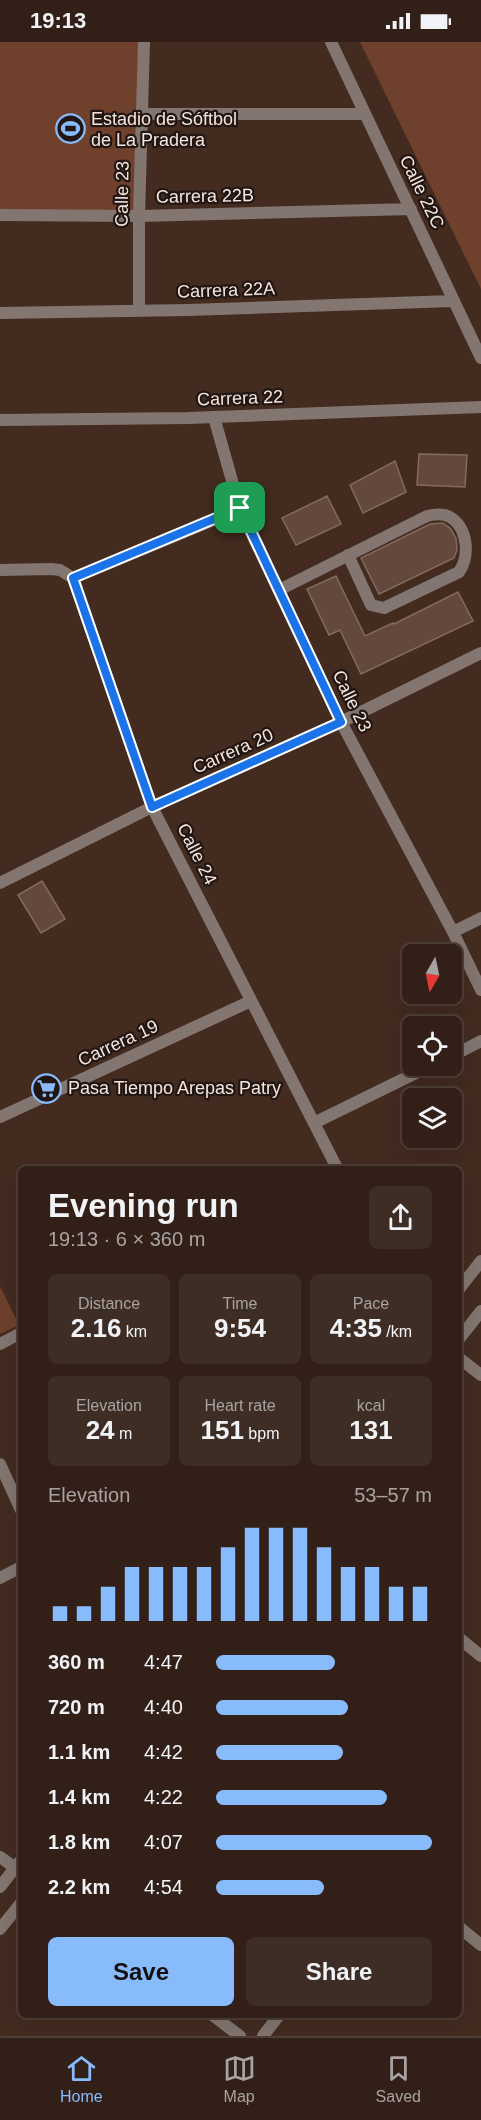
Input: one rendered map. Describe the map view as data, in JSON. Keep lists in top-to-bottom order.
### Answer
{
  "streets": {
    "street": [
      "Calle 22C",
      "Calle 23",
      "Carrera 22B",
      "Carrera 22A",
      "Carrera 22",
      "Carrera 20",
      "Calle 24",
      "Carrera 19"
    ]
  },
  "crossings": [
    ["Calle 22C", "Carrera 22B"],
    ["Calle 22C", "Carrera 22A"],
    ["Calle 23", "Carrera 22B"],
    ["Calle 23", "Carrera 22A"],
    ["Calle 23", "Carrera 22"],
    ["Calle 23", "Carrera 20"],
    ["Carrera 20", "Calle 24"],
    ["Calle 24", "Carrera 19"]
  ],
  "places": {
    "sports": ["Estadio de Sóftbol de La Pradera"],
    "supermarket": ["Pasa Tiempo Arepas Patry"]
  },
  "north": "bottom",
  "page": {
    "status": "19:13",
    "heading": ["Evening run", "19:13 · 6 × 360 m"],
    "stats": [
      ["Distance", "2.16 km"],
      ["Time", "9:54"],
      ["Pace", "4:35 /km"],
      ["Elevation", "24 m"],
      ["Heart rate", "151 bpm"],
      ["kcal", "131"]
    ],
    "chart": ["Elevation", "53–57 m"],
    "list": [
      {
        "name": "360 m",
        "note": "4:47"
      },
      {
        "name": "720 m",
        "note": "4:40"
      },
      {
        "name": "1.1 km",
        "note": "4:42"
      },
      {
        "name": "1.4 km",
        "note": "4:22"
      },
      {
        "name": "1.8 km",
        "note": "4:07"
      },
      {
        "name": "2.2 km",
        "note": "4:54"
      }
    ],
    "buttons": ["Save", "Share"],
    "tabs": ["Home", "Map", "Saved"]
  }
}
